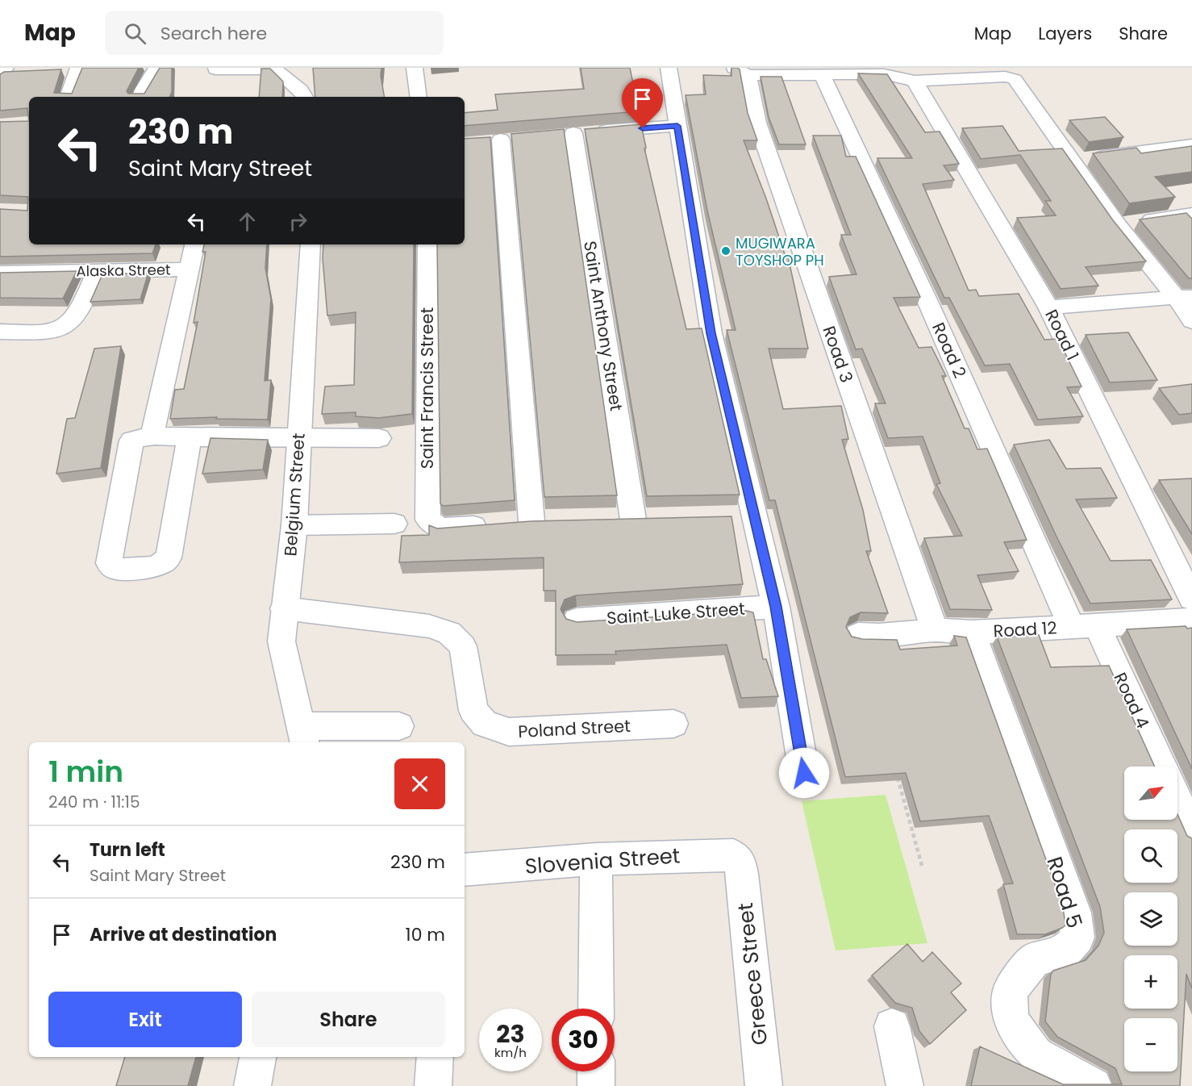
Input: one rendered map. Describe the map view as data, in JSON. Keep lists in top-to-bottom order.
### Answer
{
  "streets": {
    "street": [
      "Alaska Street",
      "Saint Anthony Street",
      "Road 1",
      "Road 2",
      "Road 3",
      "Saint Francis Street",
      "Belgium Street",
      "Saint Luke Street",
      "Road 12",
      "Road 4",
      "Poland Street",
      "Slovenia Street",
      "Road 5",
      "Greece Street"
    ]
  },
  "crossings": [
    ["Road 2", "Road 12"],
    ["Road 2", "Road 4"],
    ["Road 3", "Road 12"],
    ["Belgium Street", "Poland Street"],
    ["Road 12", "Road 4"],
    ["Road 12", "Road 5"],
    ["Slovenia Street", "Greece Street"]
  ],
  "places": ["MUGIWARA TOYSHOP PH"],
  "north": "top right",
  "page": {
    "header": "Map",
    "search": "Search here",
    "nav": ["Map", "Layers", "Share"],
    "turn": ["230 m", "Saint Mary Street"],
    "heading": ["1 min", "240 m · 11:15"],
    "map_buttons": ["+", "−"],
    "list": [
      {
        "name": "Turn left",
        "note": "Saint Mary Street",
        "value": "230 m"
      },
      {
        "name": "Arrive at destination",
        "value": "10 m"
      }
    ],
    "buttons": ["Exit", "Share"],
    "speed": "23 km/h",
    "limit": "30"
  }
}
